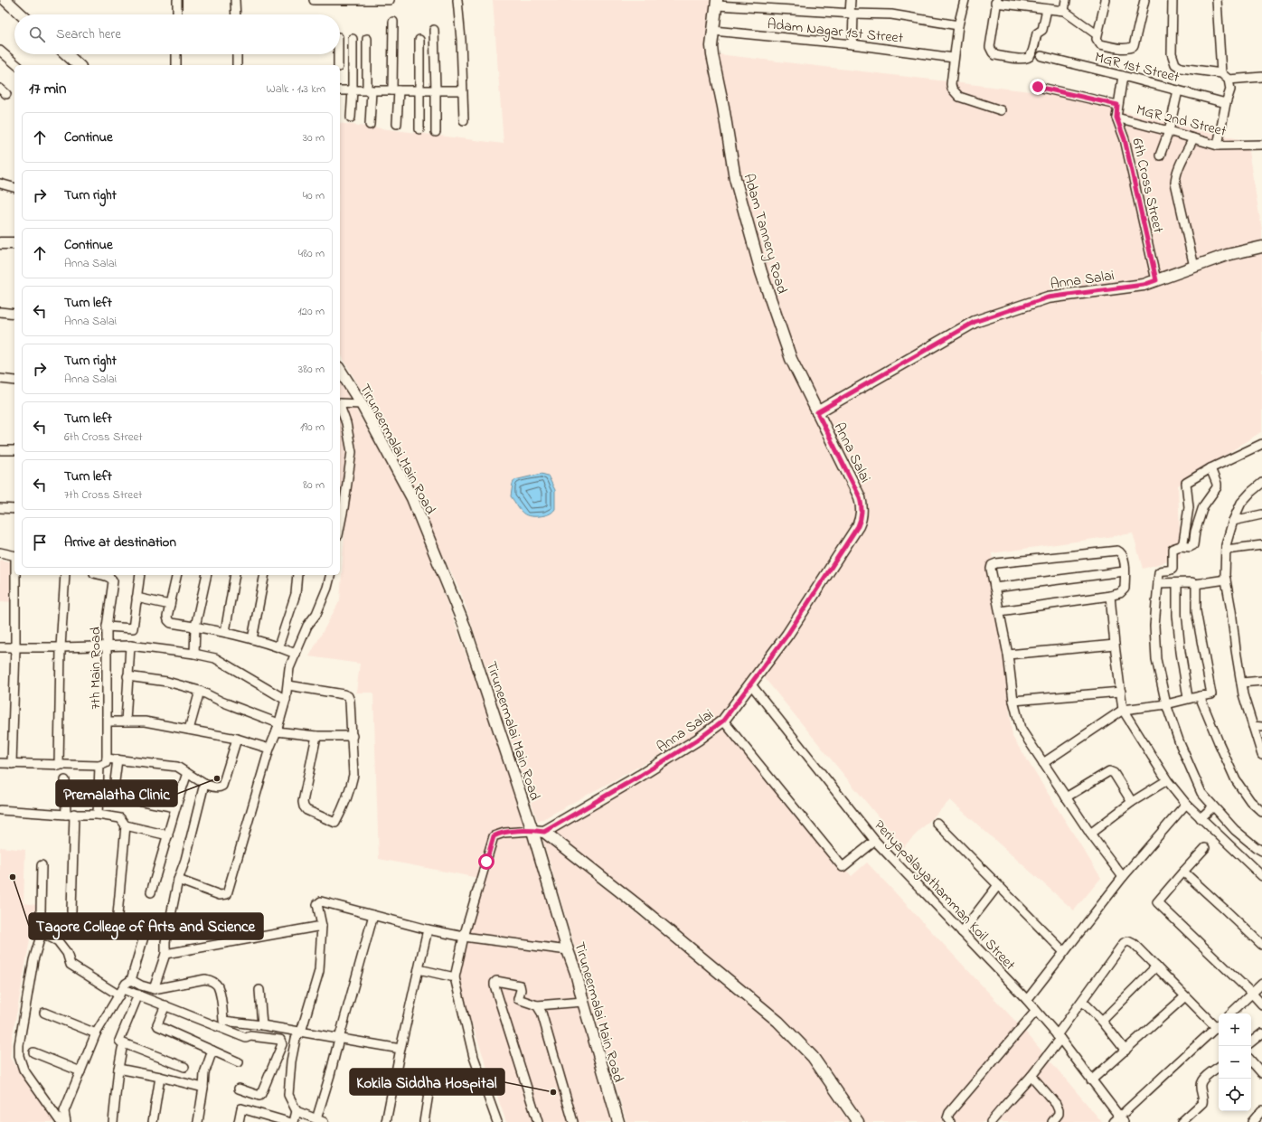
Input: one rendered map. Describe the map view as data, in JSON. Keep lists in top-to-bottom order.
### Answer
{
  "streets": {
    "street": [
      "Adam Nagar 1st Street",
      "MGR 1st Street",
      "MGR 2nd Street",
      "6th Cross Street",
      "Adam Tannery Road",
      "Anna Salai",
      "Tiruneermalai Main Road",
      "7th Main Road",
      "Periyapalayathamman Koil Street"
    ]
  },
  "crossings": [
    ["Adam Nagar 1st Street", "Adam Tannery Road"],
    ["MGR 1st Street", "6th Cross Street"],
    ["MGR 2nd Street", "6th Cross Street"],
    ["6th Cross Street", "Anna Salai"],
    ["Adam Tannery Road", "Anna Salai"],
    ["Anna Salai", "Periyapalayathamman Koil Street"]
  ],
  "places": ["Premalatha Clinic", "Tagore College of Arts and Science", "Kokila Siddha Hospital"],
  "page": {
    "search": "Search here",
    "heading": ["17 min", "Walk · 1.3 km"],
    "list": [
      ["Continue", "30 m"],
      ["Turn right", "40 m"],
      ["Continue", "Anna Salai", "480 m"],
      ["Turn left", "Anna Salai", "120 m"],
      ["Turn right", "Anna Salai", "380 m"],
      ["Turn left", "6th Cross Street", "190 m"],
      ["Turn left", "7th Cross Street", "80 m"],
      "Arrive at destination"
    ],
    "map_buttons": ["+", "−"]
  }
}
